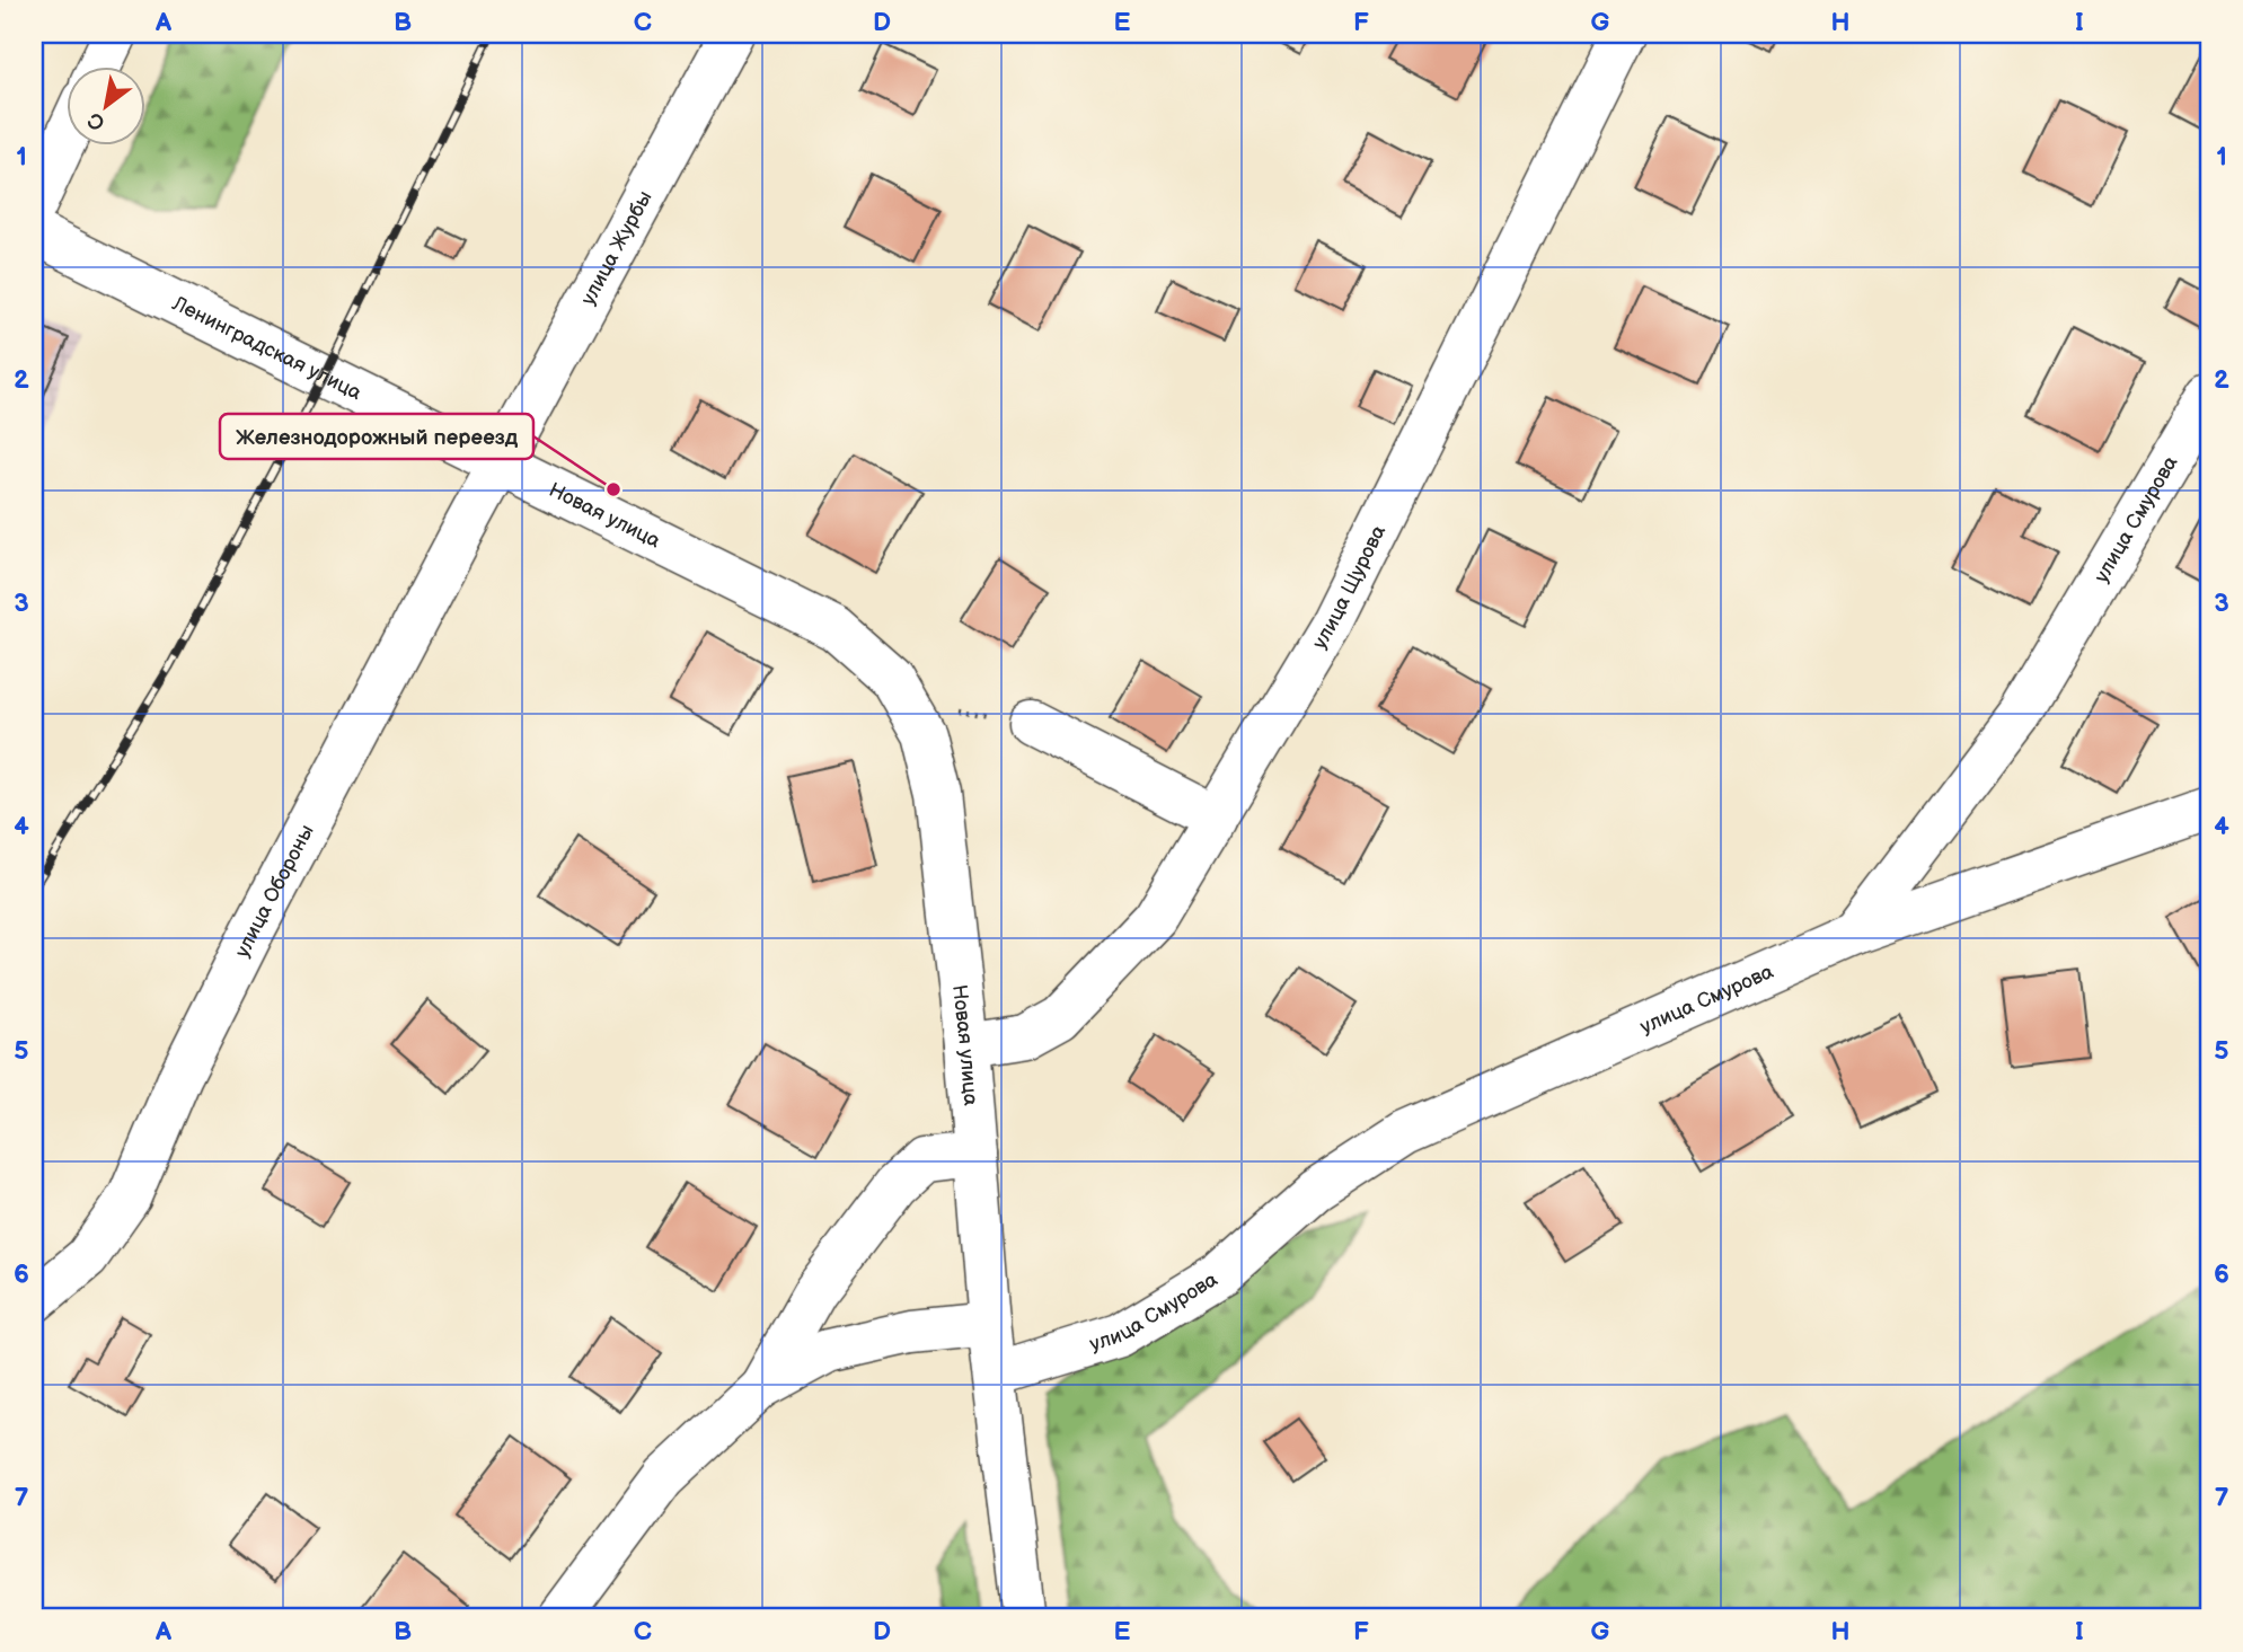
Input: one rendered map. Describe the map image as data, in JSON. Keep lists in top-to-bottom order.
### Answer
{
  "streets": {
    "street": [
      "улица Журбы",
      "Ленинградская улица",
      "Новая улица",
      "улица Смурова",
      "улица Щурова",
      "улица Обороны"
    ]
  },
  "crossings": [
    ["улица Журбы", "Ленинградская улица"],
    ["улица Журбы", "Новая улица"],
    ["улица Журбы", "улица Обороны"],
    ["Ленинградская улица", "Новая улица"],
    ["Ленинградская улица", "улица Обороны"],
    ["Новая улица", "улица Щурова"],
    ["Новая улица", "улица Обороны"]
  ],
  "places": ["Железнодорожный переезд"],
  "north": "bottom left",
  "grid": {
    "columns": [
      "A",
      "B",
      "C",
      "D",
      "E",
      "F",
      "G",
      "H",
      "I"
    ],
    "rows": [
      "1",
      "2",
      "3",
      "4",
      "5",
      "6",
      "7"
    ]
  }
}
